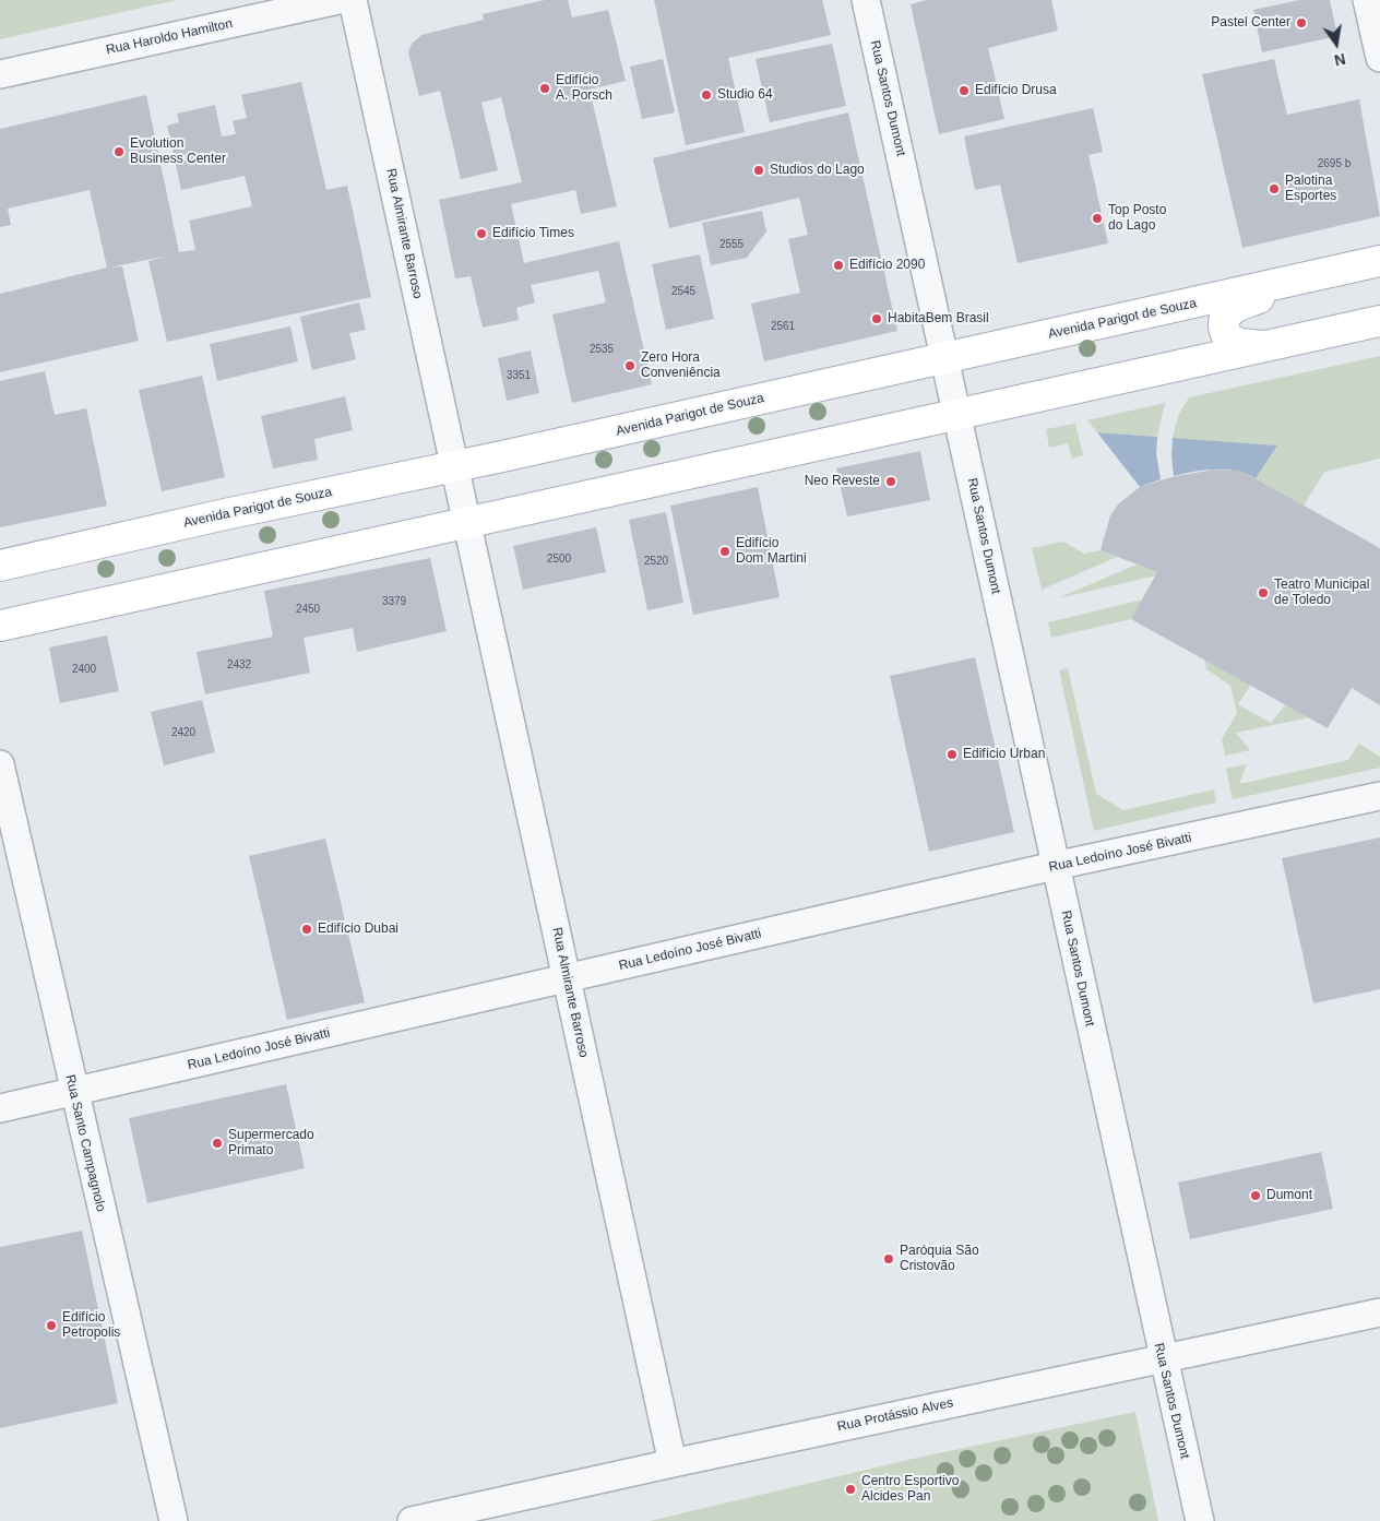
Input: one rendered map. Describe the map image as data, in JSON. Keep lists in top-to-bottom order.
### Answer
{
  "streets": {
    "main road": ["Avenida Parigot de Souza"],
    "street": [
      "Rua Haroldo Hamilton",
      "Rua Santos Dumont",
      "Rua Almirante Barroso",
      "Rua Ledoíno José Bivatti",
      "Rua Santo Campagnolo",
      "Rua Protássio Alves"
    ]
  },
  "crossings": [
    ["Rua Santos Dumont", "Avenida Parigot de Souza"],
    ["Rua Santos Dumont", "Rua Ledoíno José Bivatti"],
    ["Rua Santos Dumont", "Rua Protássio Alves"],
    ["Rua Almirante Barroso", "Avenida Parigot de Souza"],
    ["Rua Almirante Barroso", "Rua Ledoíno José Bivatti"],
    ["Rua Almirante Barroso", "Rua Protássio Alves"],
    ["Rua Ledoíno José Bivatti", "Rua Santo Campagnolo"]
  ],
  "places": [
    "Pastel Center",
    "Edifício A. Porsch",
    "Edifício Drusa",
    "Studio 64",
    "Evolution Business Center",
    "Studios do Lago",
    "Palotina Esportes",
    "Top Posto do Lago",
    "Edifício Times",
    "Edifício 2090",
    "HabitaBem Brasil",
    "Zero Hora Conveniência",
    "Neo Reveste",
    "Edifício Dom Martini",
    "Teatro Municipal de Toledo",
    "Edifício Urban",
    "Edifício Dubai",
    "Supermercado Primato",
    "Dumont",
    "Paróquia São Cristovão",
    "Edifício Petropolis",
    "Centro Esportivo Alcides Pan"
  ],
  "house_numbers": [
    "2695 b",
    "2555",
    "2545",
    "2561",
    "2535",
    "3351",
    "2500",
    "2520",
    "3379",
    "2450",
    "2432",
    "2400",
    "2420"
  ],
  "north": "bottom"
}
